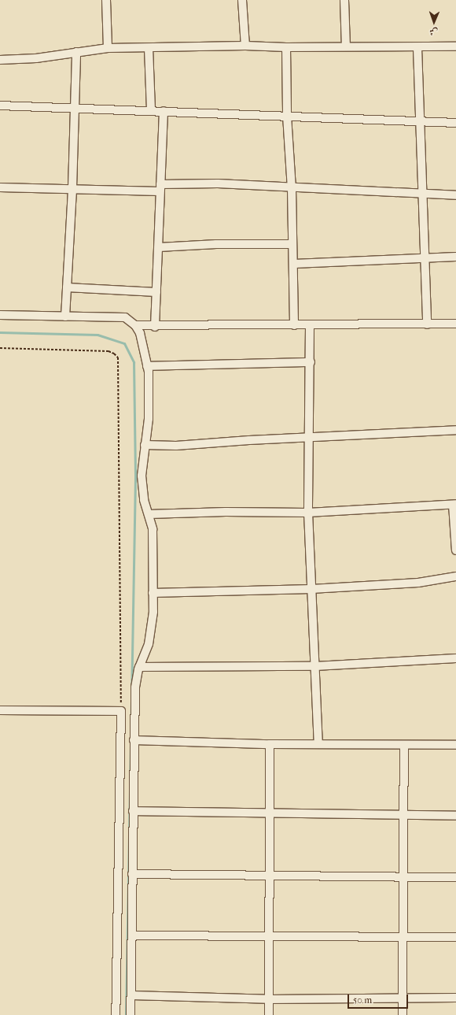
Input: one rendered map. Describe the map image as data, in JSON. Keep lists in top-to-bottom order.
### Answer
{
  "scale_bar": "50 m",
  "north": "bottom"
}
